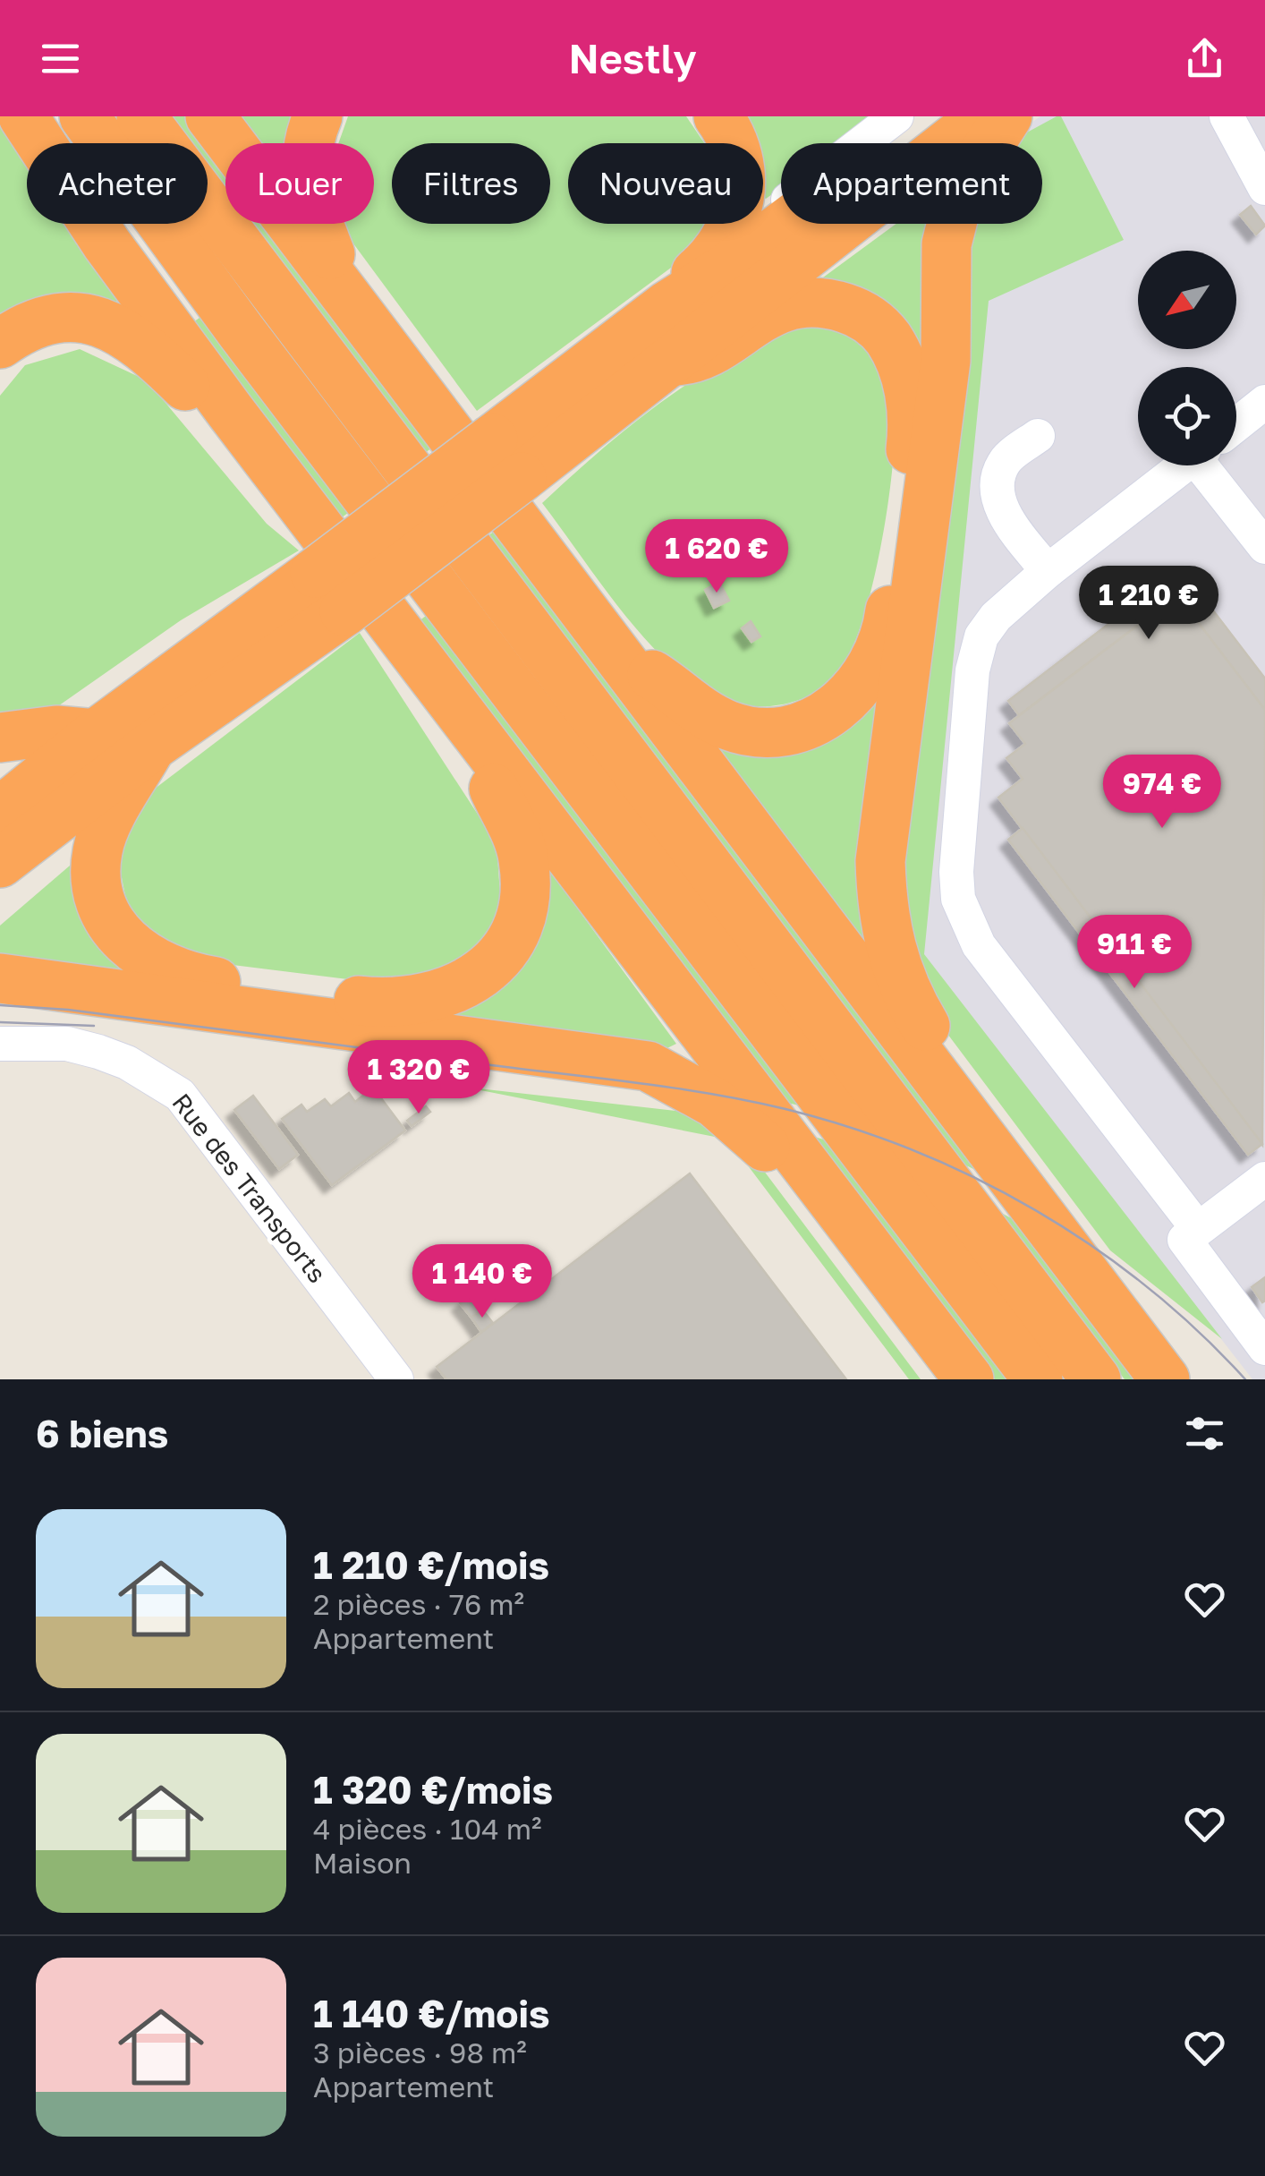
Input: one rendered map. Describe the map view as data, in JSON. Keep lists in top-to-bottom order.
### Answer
{
  "streets": {
    "lane": ["Rue des Transports"]
  },
  "north": "bottom left",
  "page": {
    "header": "Nestly",
    "chip": [
      "Acheter",
      "Louer",
      "Filtres",
      "Nouveau",
      "Appartement"
    ],
    "price": [
      "1 620 €",
      "1 210 €",
      "974 €",
      "911 €",
      "1 320 €",
      "1 140 €"
    ],
    "heading": "6 biens",
    "list": [
      {
        "name": "1 210 €/mois",
        "note": "2 pièces · 76 m² · Appartement"
      },
      {
        "name": "1 320 €/mois",
        "note": "4 pièces · 104 m² · Maison"
      },
      {
        "name": "1 140 €/mois",
        "note": "3 pièces · 98 m² · Appartement"
      }
    ]
  }
}
